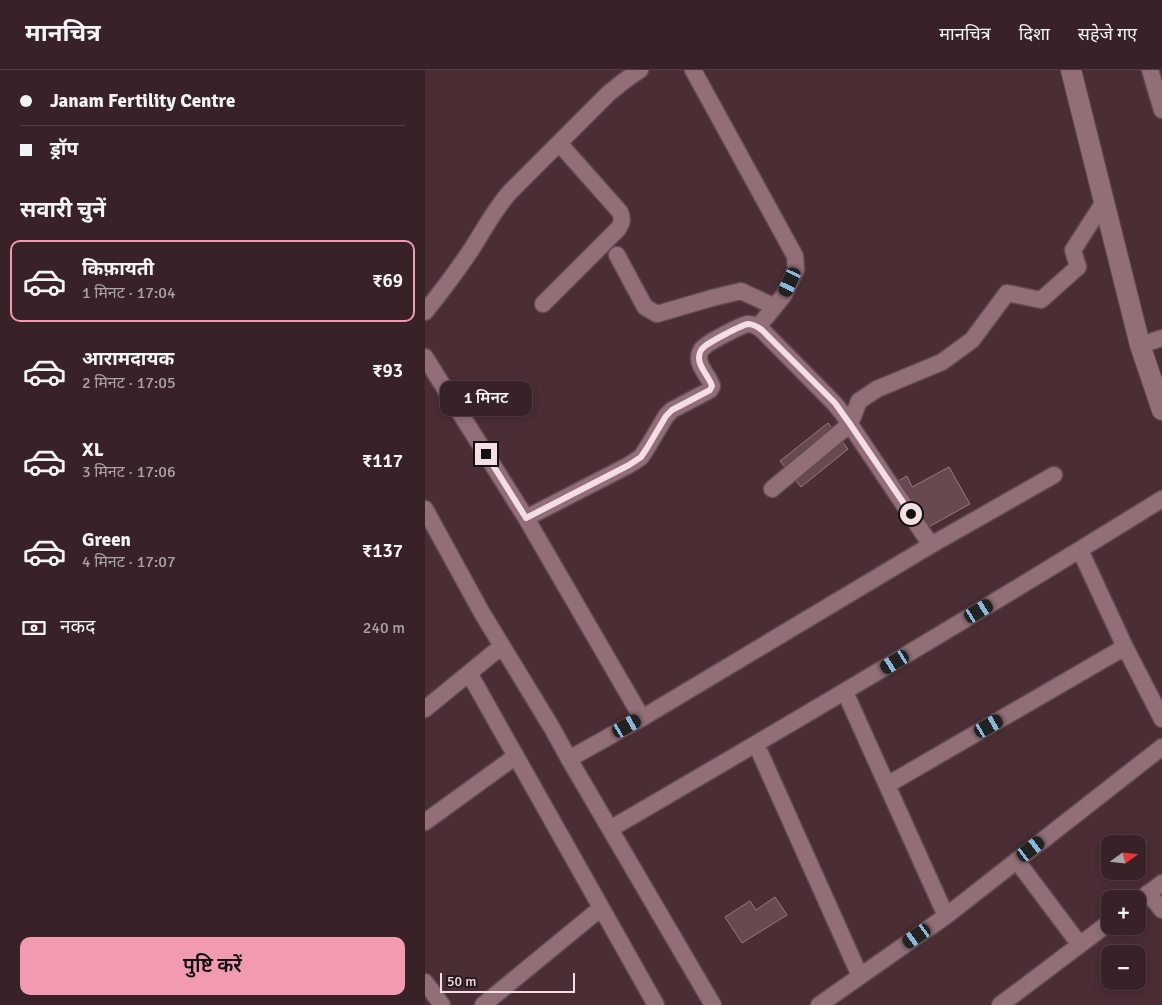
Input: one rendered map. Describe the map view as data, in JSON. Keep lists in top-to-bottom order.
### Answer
{
  "scale_bar": "50 m",
  "north": "right",
  "page": {
    "header": "मानचित्र",
    "nav": ["मानचित्र", "दिशा", "सहेजे गए"],
    "banner": ["Janam Fertility Centre", "ड्रॉप"],
    "heading": "सवारी चुनें",
    "list": [
      {
        "name": "किफ़ायती",
        "note": "1 मिनट · 17:04",
        "value": "₹69"
      },
      {
        "name": "आरामदायक",
        "note": "2 मिनट · 17:05",
        "value": "₹93"
      },
      {
        "name": "XL",
        "note": "3 मिनट · 17:06",
        "value": "₹117"
      },
      {
        "name": "Green",
        "note": "4 मिनट · 17:07",
        "value": "₹137"
      }
    ],
    "bubble": "1 मिनट",
    "pay": ["नकद", "240 m"],
    "map_buttons": ["+", "−"],
    "buttons": "पुष्टि करें",
    "scale": "50 m"
  }
}
